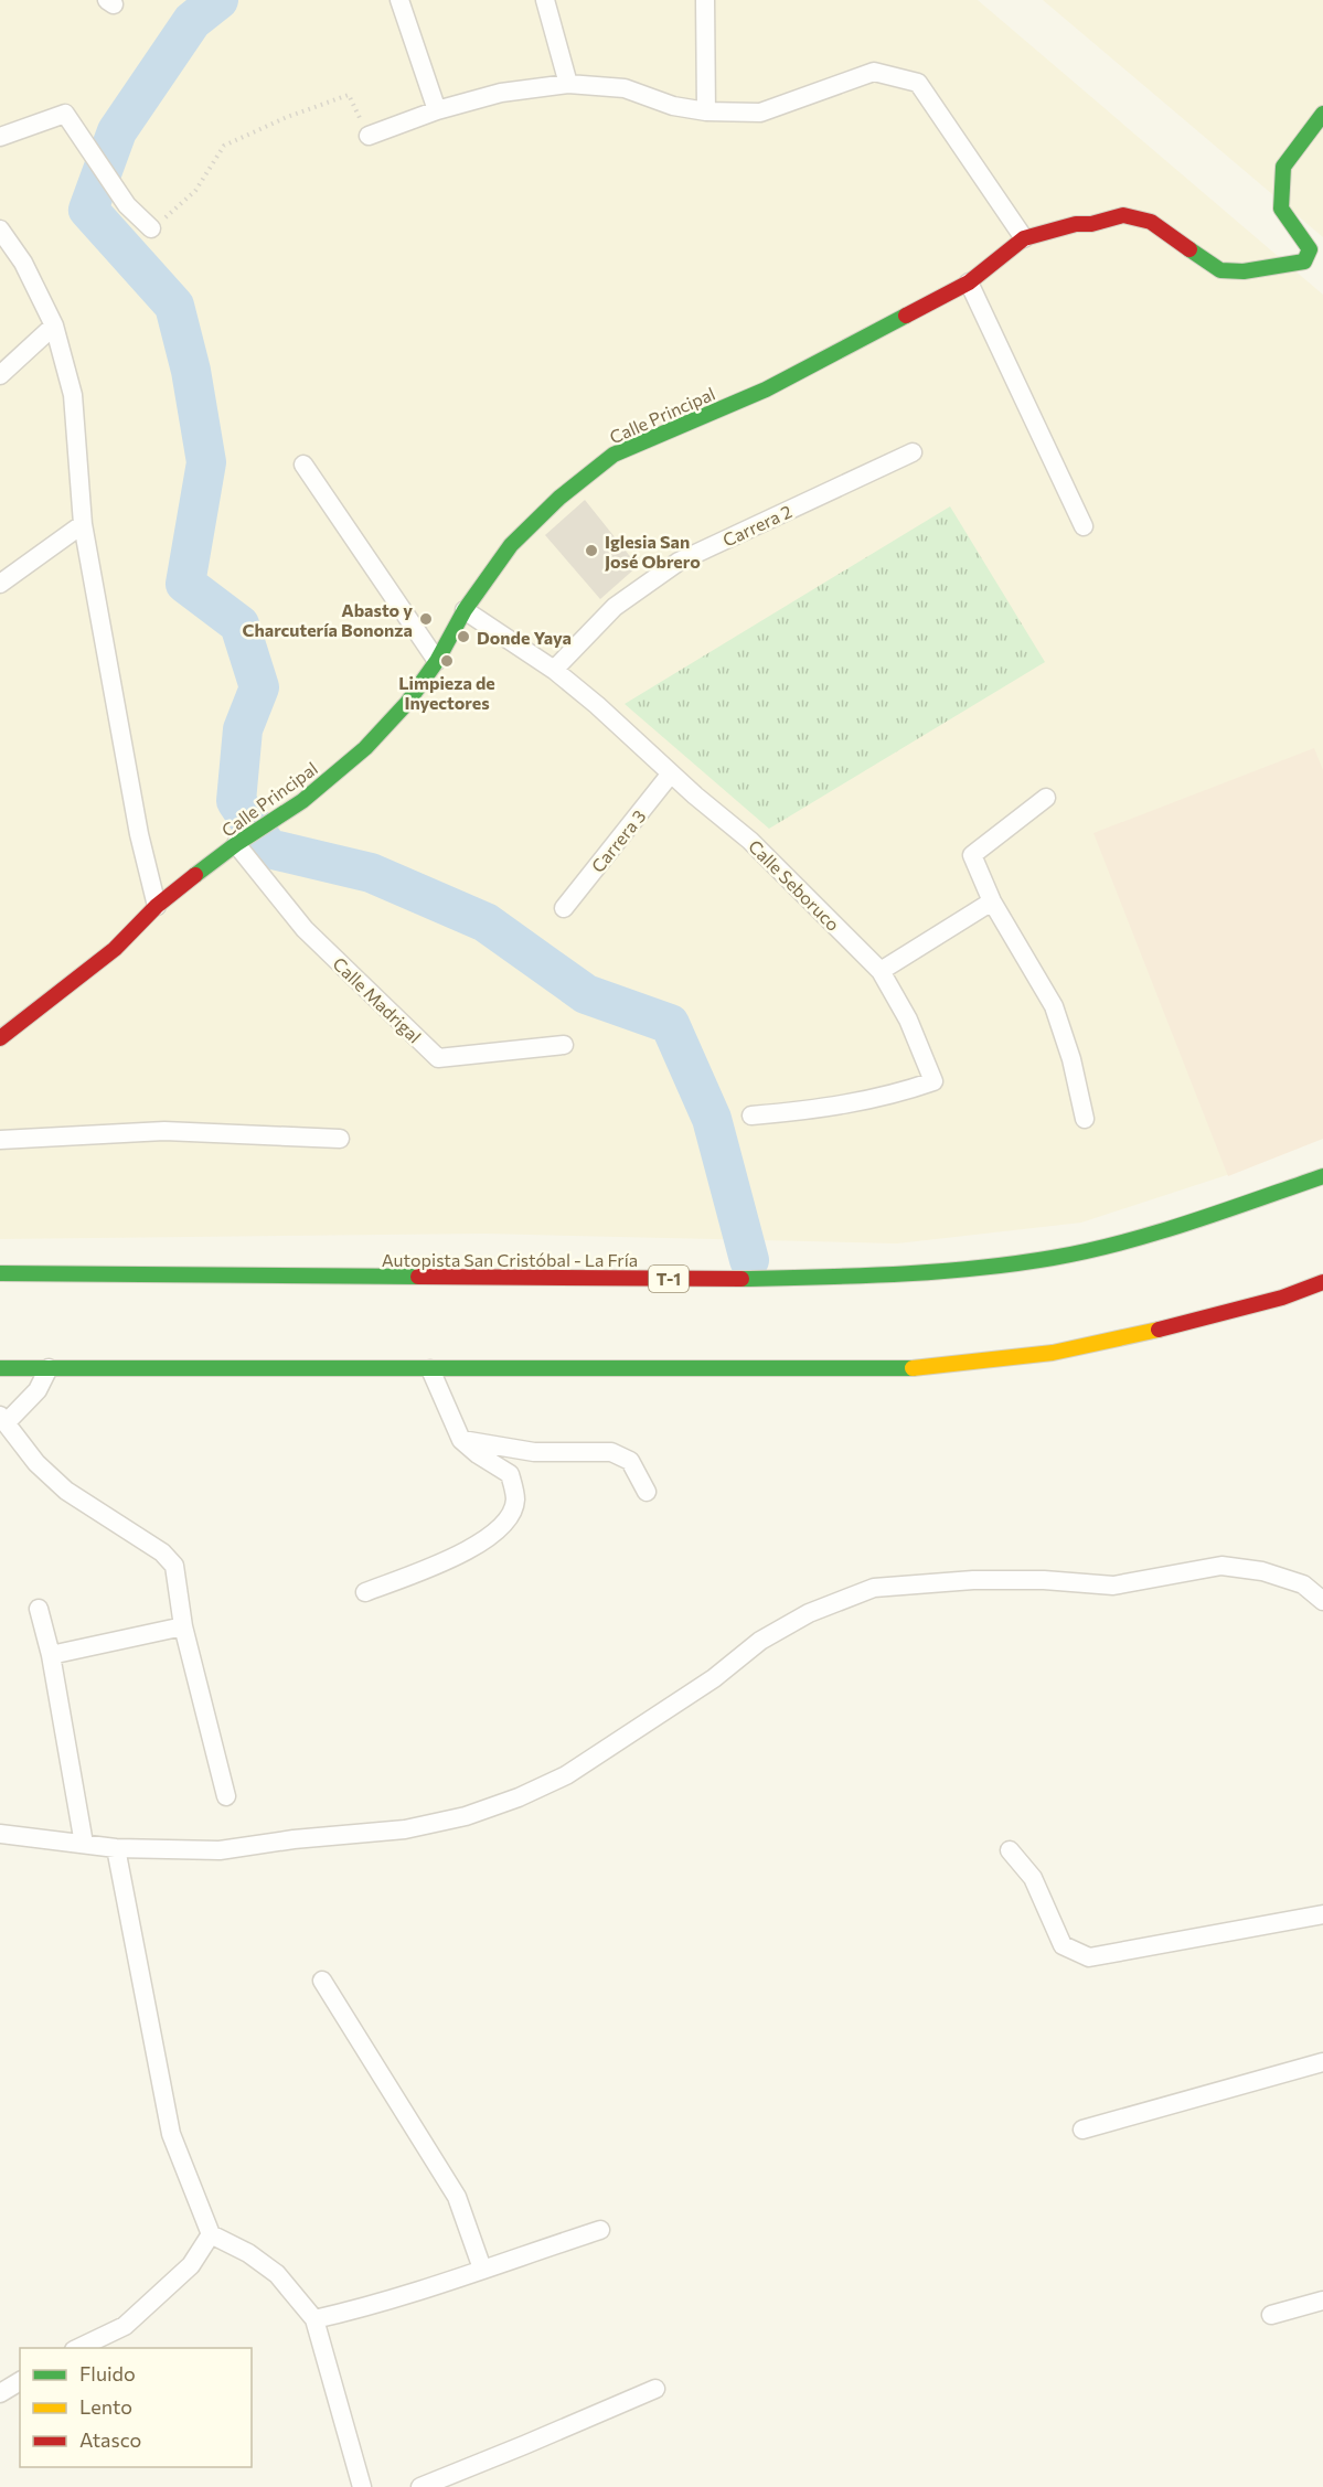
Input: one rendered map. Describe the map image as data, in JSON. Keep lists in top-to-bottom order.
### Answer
{
  "streets": {
    "main road": ["Calle Principal", "Autopista San Cristóbal - La Fría", "T-1"],
    "street": [
      "Carrera 2",
      "Carrera 3",
      "Calle Seboruco",
      "Calle Madrigal"
    ]
  },
  "crossings": [
    ["Calle Principal", "Calle Seboruco"],
    ["Calle Principal", "Calle Madrigal"],
    ["Carrera 2", "Calle Seboruco"],
    ["Carrera 3", "Calle Seboruco"]
  ],
  "places": [
    "Iglesia San José Obrero",
    "Abasto y Charcutería Bononza",
    "Donde Yaya",
    "Limpieza de Inyectores"
  ],
  "legend": ["Fluido", "Lento", "Atasco"]
}
